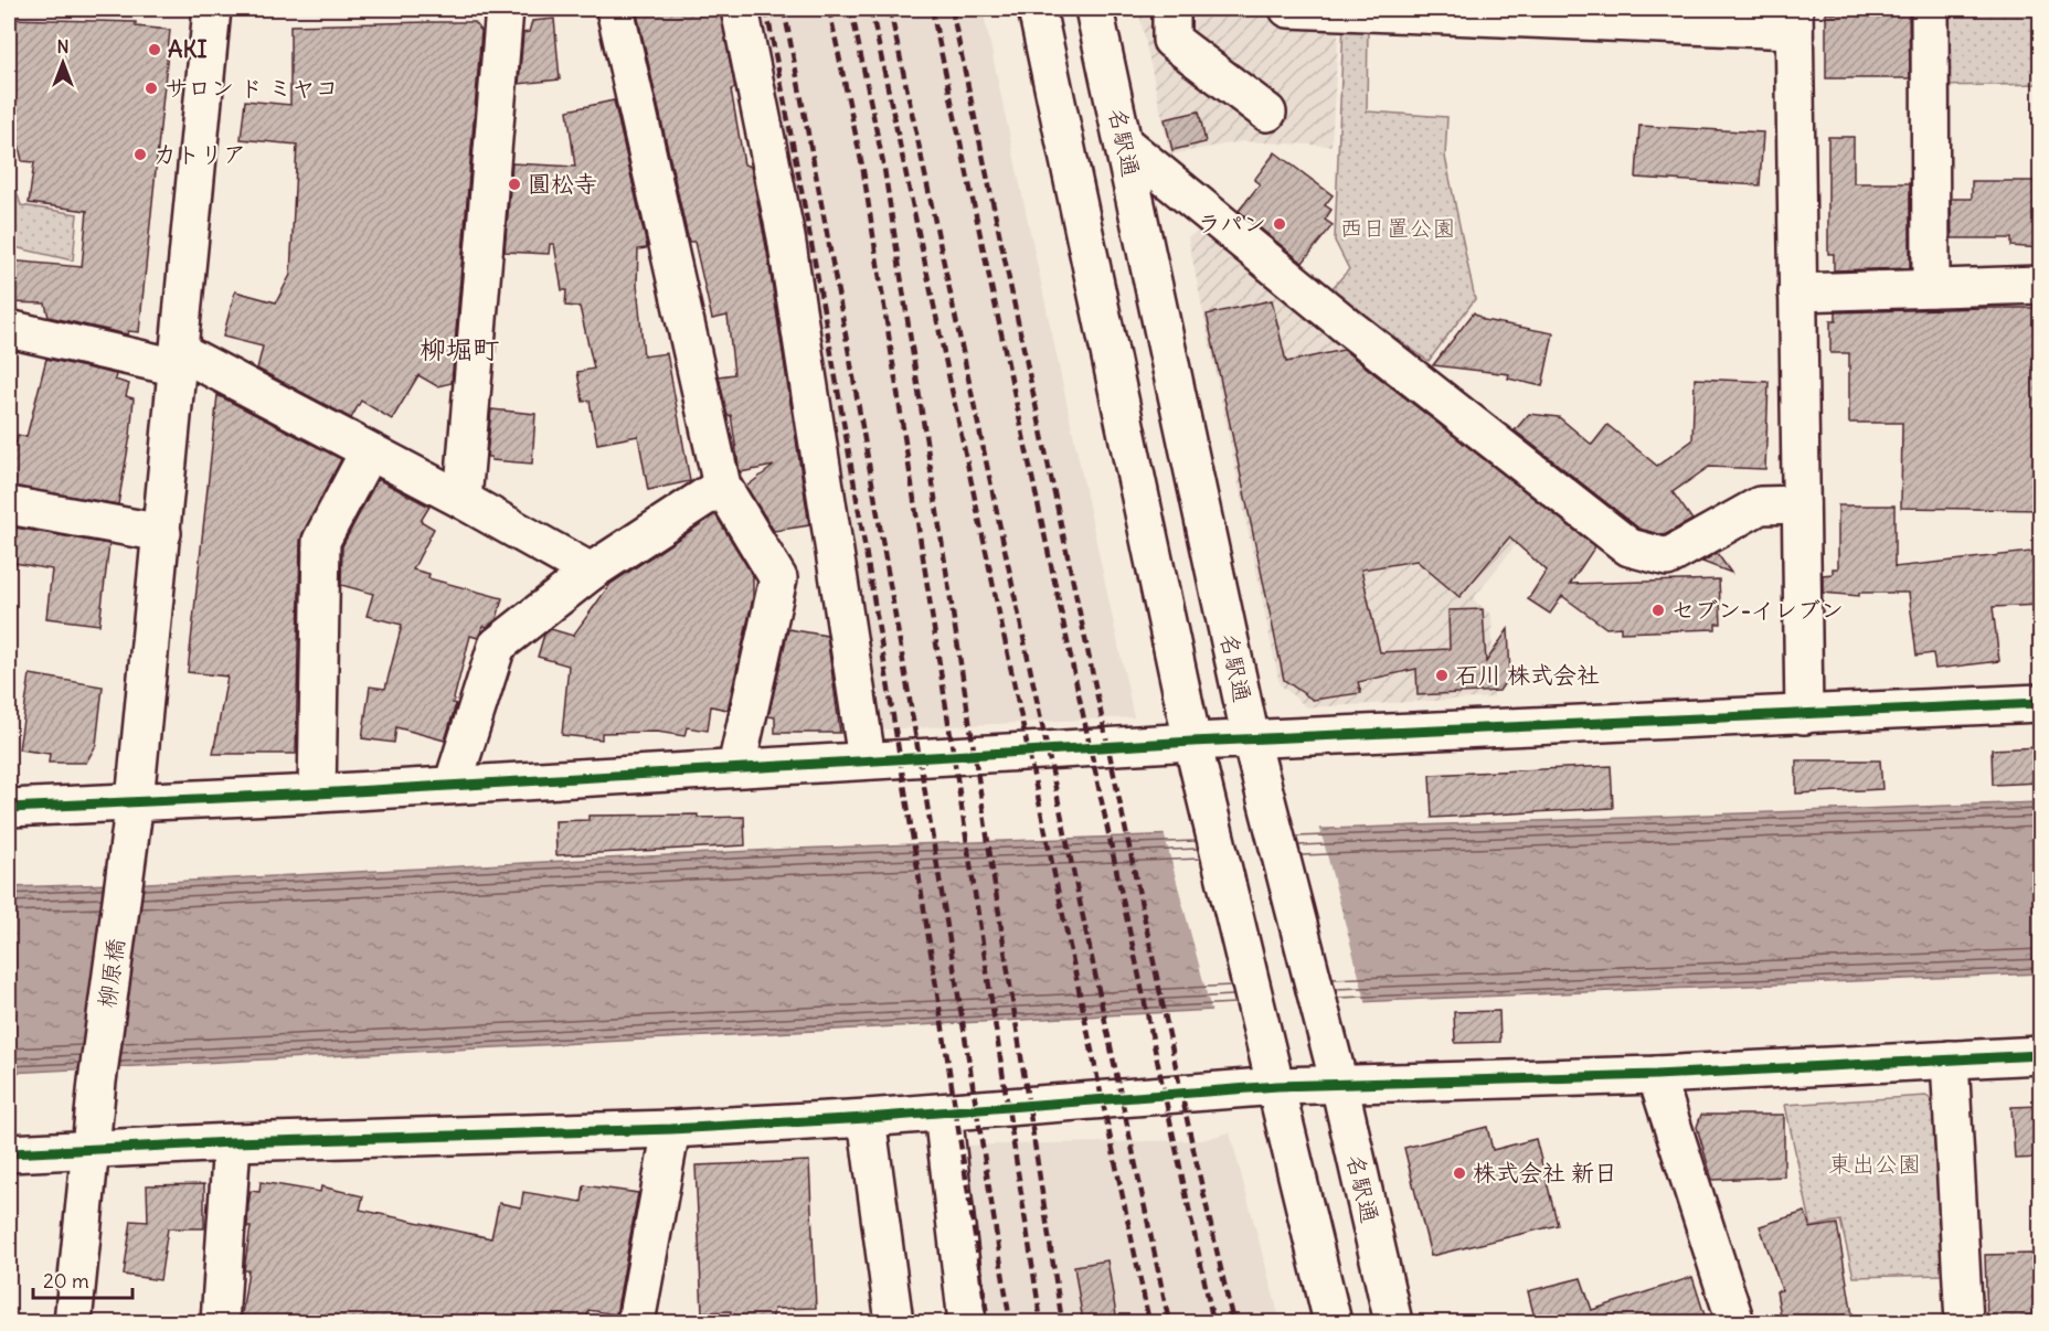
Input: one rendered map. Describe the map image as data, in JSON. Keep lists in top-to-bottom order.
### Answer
{
  "streets": {
    "street": ["名駅通", "柳原橋"]
  },
  "districts": ["柳堀町"],
  "parks": ["西日置公園", "東出公園"],
  "places": [
    "AKI",
    "サロン ド ミヤコ",
    "カトリア",
    "圓松寺",
    "ラパン",
    "セブン-イレブン",
    "石川 株式会社",
    "株式会社 新日"
  ],
  "scale_bar": "20 m",
  "north": "top"
}
